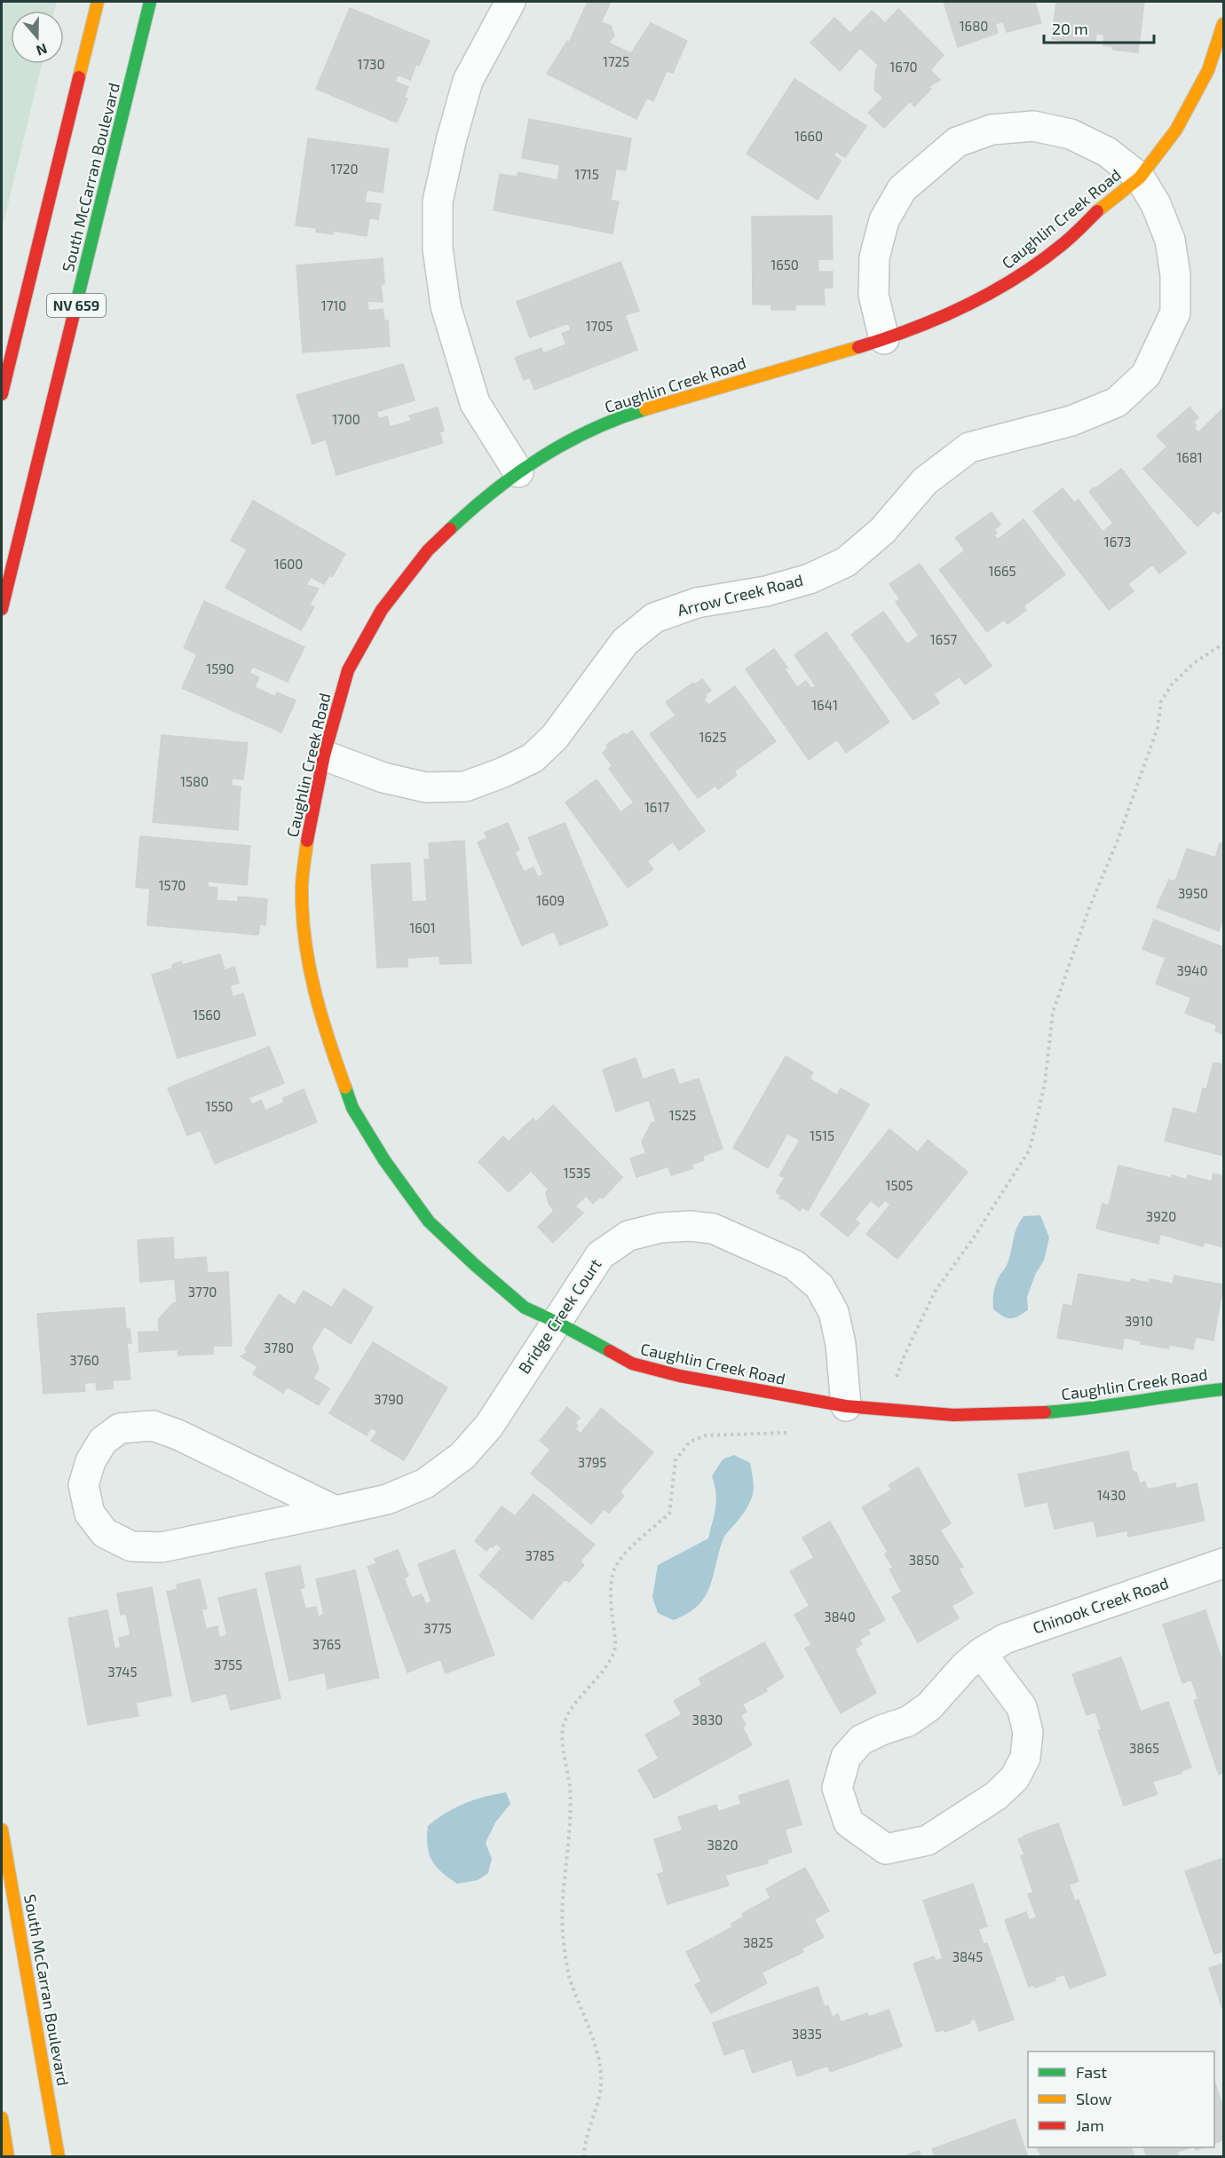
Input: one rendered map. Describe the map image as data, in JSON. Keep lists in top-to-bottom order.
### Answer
{
  "streets": {
    "street": [
      "South McCarran Boulevard",
      "Caughlin Creek Road",
      "NV 659",
      "Arrow Creek Road",
      "Bridge Creek Court",
      "Chinook Creek Road"
    ]
  },
  "crossings": [
    ["Caughlin Creek Road", "Arrow Creek Road"],
    ["Caughlin Creek Road", "Bridge Creek Court"]
  ],
  "house_numbers": [
    "1680",
    "1725",
    "1730",
    "1670",
    "1660",
    "1720",
    "1715",
    "1650",
    "1710",
    "1705",
    "1700",
    "1681",
    "1673",
    "1600",
    "1665",
    "1657",
    "1590",
    "1641",
    "1625",
    "1580",
    "1617",
    "1570",
    "3950",
    "1609",
    "1601",
    "3940",
    "1560",
    "1550",
    "1525",
    "1515",
    "1535",
    "1505",
    "3920",
    "3770",
    "3910",
    "3780",
    "3760",
    "3790",
    "3795",
    "1430",
    "3785",
    "3850",
    "3840",
    "3775",
    "3765",
    "3755",
    "3745",
    "3830",
    "3865",
    "3820",
    "3825",
    "3845",
    "3835"
  ],
  "legend": ["Fast", "Slow", "Jam"],
  "scale_bar": "20 m",
  "north": "bottom"
}
